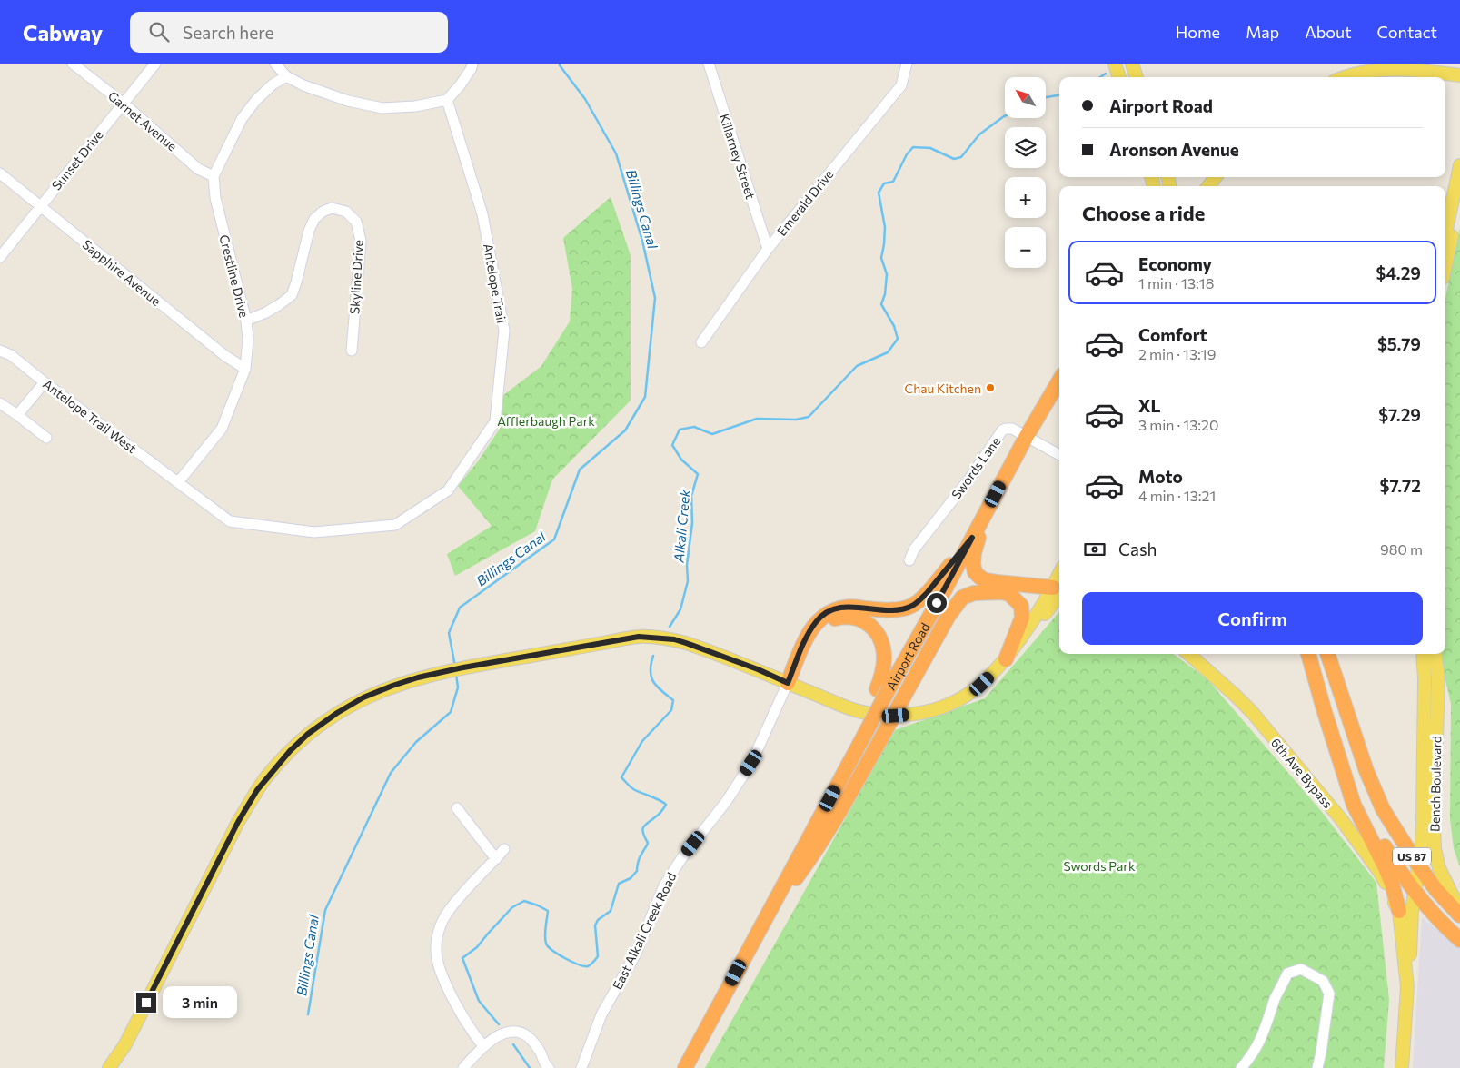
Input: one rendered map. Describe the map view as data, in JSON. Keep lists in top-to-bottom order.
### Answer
{
  "streets": {
    "highway": ["Airport Road", "US 87"],
    "main road": ["6th Ave Bypass", "Bench Boulevard"],
    "street": [
      "Garnet Avenue",
      "Killarney Street",
      "Sunset Drive",
      "Emerald Drive",
      "Sapphire Avenue",
      "Crestline Drive",
      "Skyline Drive",
      "Antelope Trail",
      "Antelope Trail West",
      "Swords Lane",
      "East Alkali Creek Road"
    ]
  },
  "crossings": [
    ["Garnet Avenue", "Sunset Drive"],
    ["Garnet Avenue", "Crestline Drive"],
    ["Killarney Street", "Emerald Drive"],
    ["Sunset Drive", "Sapphire Avenue"],
    ["Sapphire Avenue", "Crestline Drive"],
    ["Crestline Drive", "Skyline Drive"],
    ["Crestline Drive", "Antelope Trail"],
    ["Crestline Drive", "Antelope Trail West"],
    ["Antelope Trail", "Antelope Trail West"],
    ["Swords Lane", "Airport Road"],
    ["6th Ave Bypass", "Bench Boulevard"],
    ["Bench Boulevard", "US 87"]
  ],
  "water": ["Billings Canal", "Alkali Creek"],
  "parks": ["Afflerbaugh Park", "Swords Park"],
  "places": ["Chau Kitchen"],
  "north": "top left",
  "page": {
    "header": "Cabway",
    "search": "Search here",
    "nav": [
      "Home",
      "Map",
      "About",
      "Contact"
    ],
    "map_buttons": ["+", "−"],
    "banner": ["Airport Road", "Aronson Avenue"],
    "heading": "Choose a ride",
    "list": [
      {
        "name": "Economy",
        "note": "1 min · 13:18",
        "value": "$4.29"
      },
      {
        "name": "Comfort",
        "note": "2 min · 13:19",
        "value": "$5.79"
      },
      {
        "name": "XL",
        "note": "3 min · 13:20",
        "value": "$7.29"
      },
      {
        "name": "Moto",
        "note": "4 min · 13:21",
        "value": "$7.72"
      }
    ],
    "pay": ["Cash", "980 m"],
    "buttons": "Confirm",
    "bubble": "3 min"
  }
}
